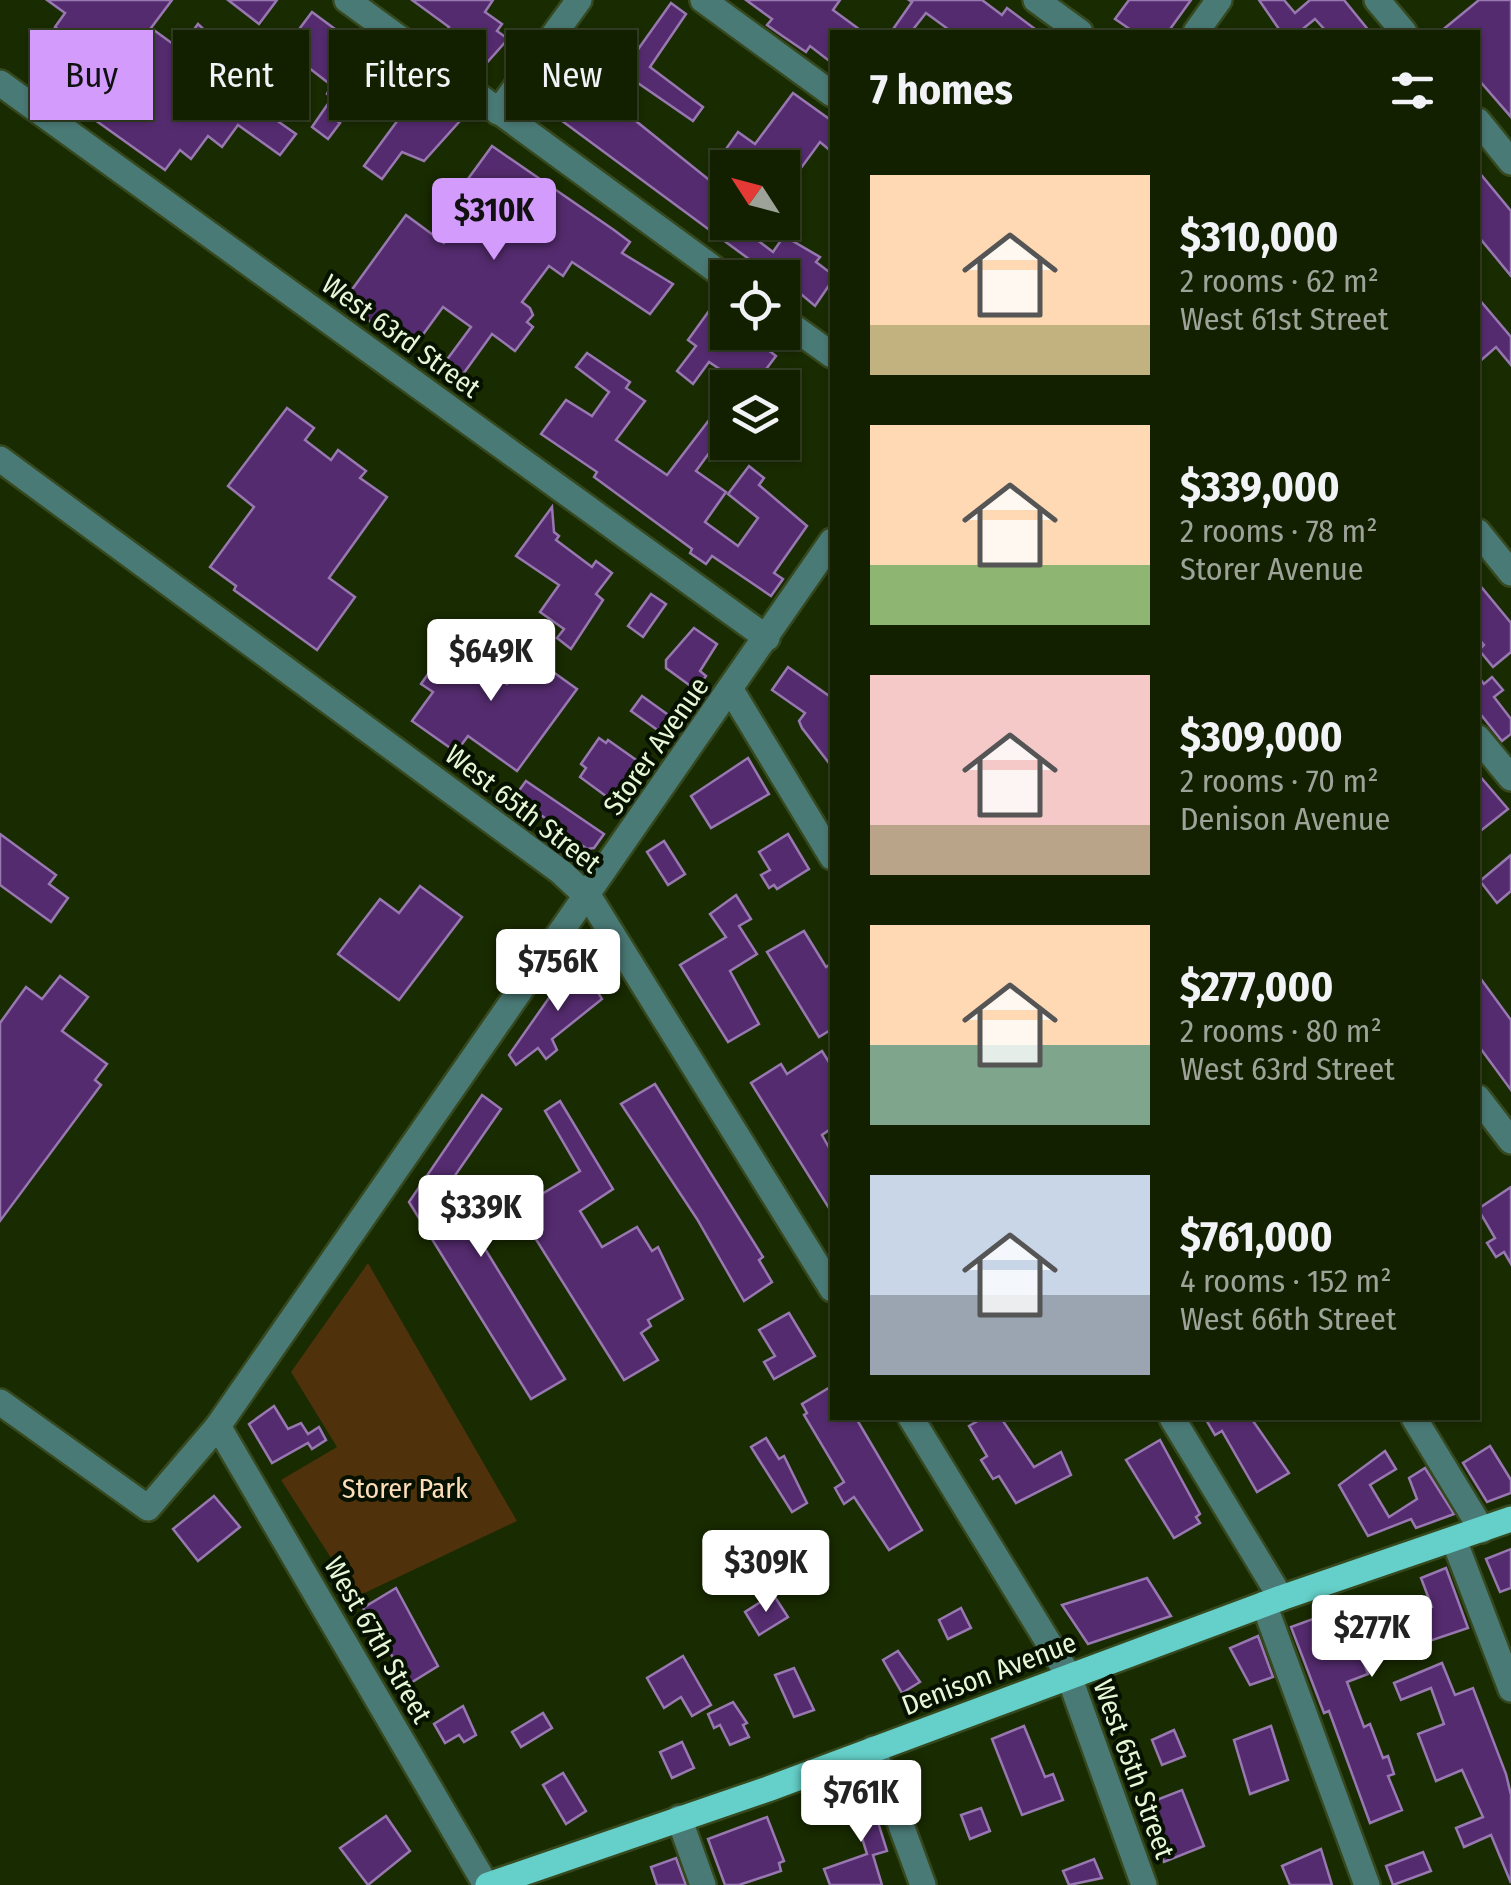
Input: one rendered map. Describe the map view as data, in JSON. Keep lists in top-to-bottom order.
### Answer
{
  "streets": {
    "main road": ["Denison Avenue"],
    "street": [
      "West 63rd Street",
      "Storer Avenue",
      "West 65th Street",
      "West 67th Street"
    ]
  },
  "crossings": [
    ["West 63rd Street", "Storer Avenue"],
    ["Storer Avenue", "West 65th Street"],
    ["Storer Avenue", "West 67th Street"],
    ["West 65th Street", "Denison Avenue"],
    ["West 67th Street", "Denison Avenue"]
  ],
  "parks": ["Storer Park"],
  "north": "top left",
  "page": {
    "chip": [
      "Buy",
      "Rent",
      "Filters",
      "New"
    ],
    "heading": "7 homes",
    "list": [
      {
        "name": "$310,000",
        "note": "2 rooms · 62 m² · West 61st Street"
      },
      {
        "name": "$339,000",
        "note": "2 rooms · 78 m² · Storer Avenue"
      },
      {
        "name": "$309,000",
        "note": "2 rooms · 70 m² · Denison Avenue"
      },
      {
        "name": "$277,000",
        "note": "2 rooms · 80 m² · West 63rd Street"
      },
      {
        "name": "$761,000",
        "note": "4 rooms · 152 m² · West 66th Street"
      }
    ],
    "price": [
      "$310K",
      "$649K",
      "$756K",
      "$339K",
      "$309K",
      "$277K",
      "$761K"
    ]
  }
}
